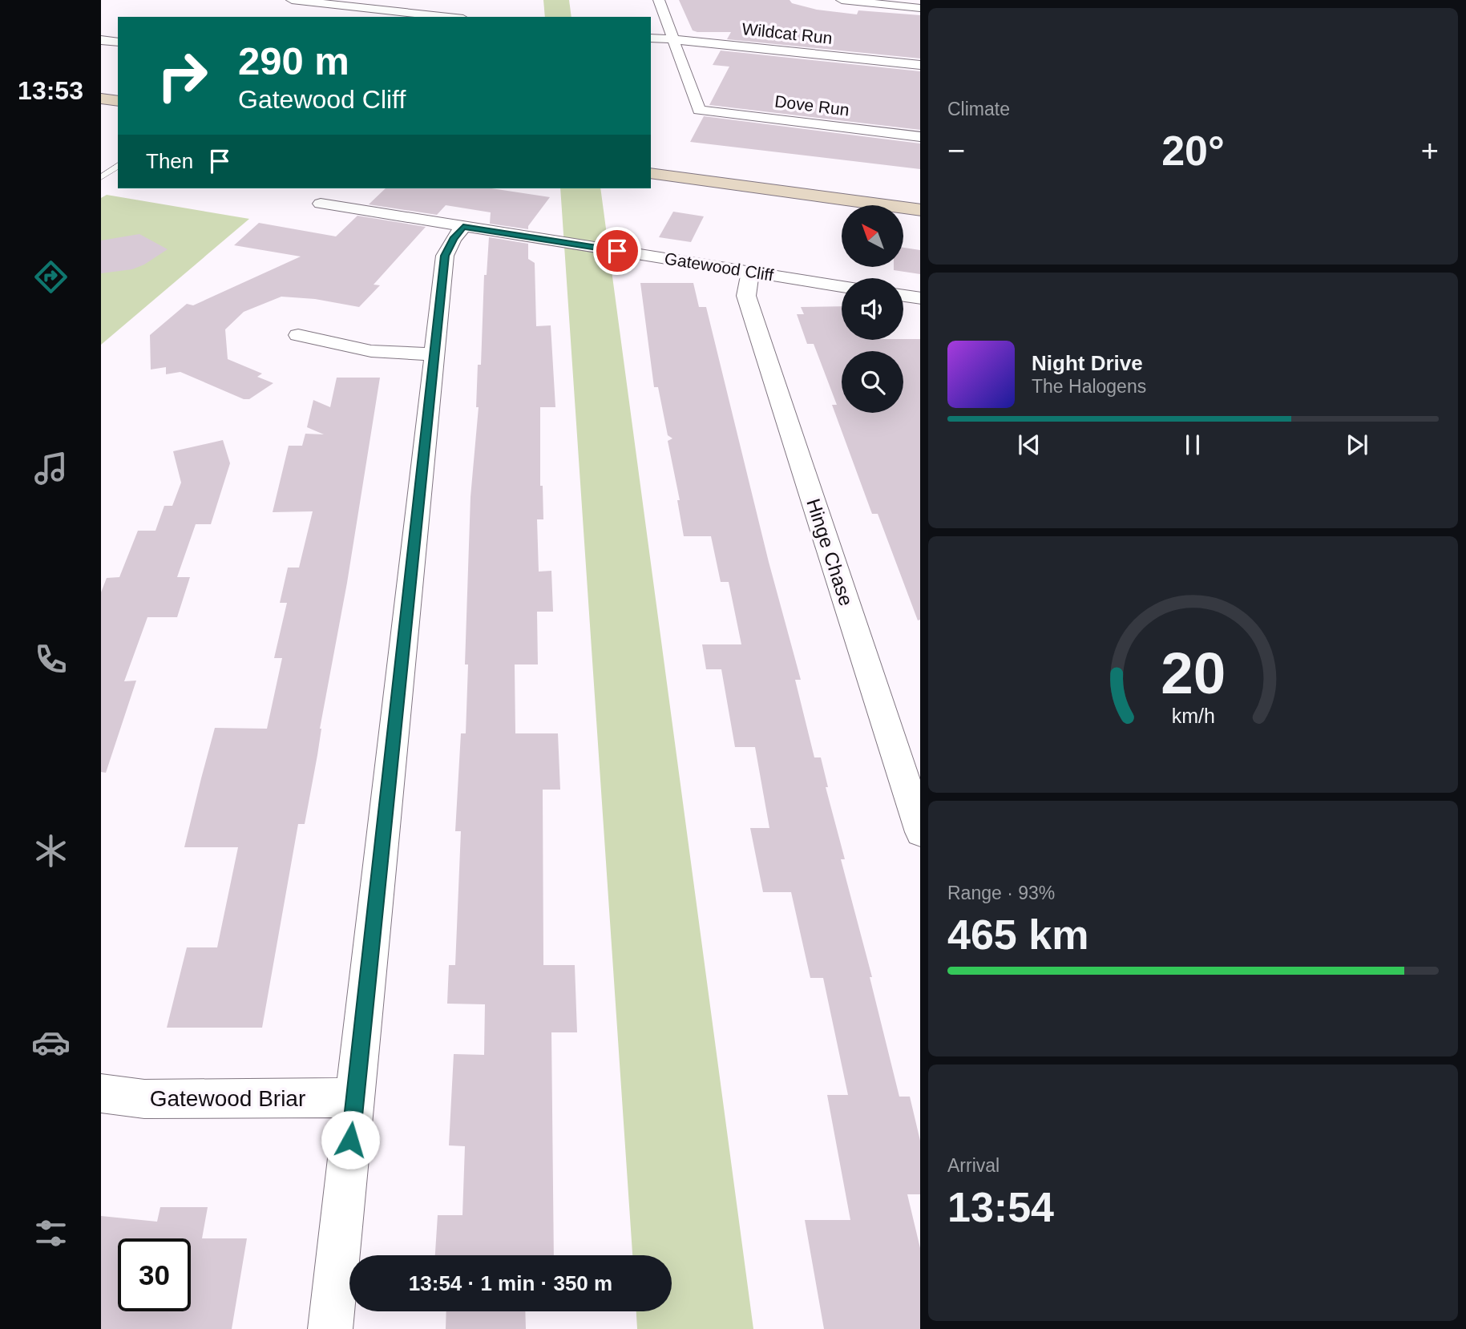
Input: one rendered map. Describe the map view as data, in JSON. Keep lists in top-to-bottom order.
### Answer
{
  "streets": {
    "street": [
      "Wildcat Run",
      "Dove Run",
      "Gatewood Cliff",
      "Hinge Chase",
      "Gatewood Briar"
    ]
  },
  "crossings": [
    ["Wildcat Run", "Dove Run"],
    ["Gatewood Cliff", "Hinge Chase"]
  ],
  "north": "top left",
  "page": {
    "tabs": "13:53",
    "tile": [
      "Climate",
      ["Range · 93%", "465 km"],
      ["Arrival", "13:54"]
    ],
    "turn": ["290 m", "Gatewood Cliff"],
    "heat": ["−", "20°", "+"],
    "then": "Then",
    "song": ["Night Drive", "The Halogens"],
    "limit": "30",
    "trip": "13:54 · 1 min · 350 m",
    "gauge": ["20", "km/h"]
  }
}
